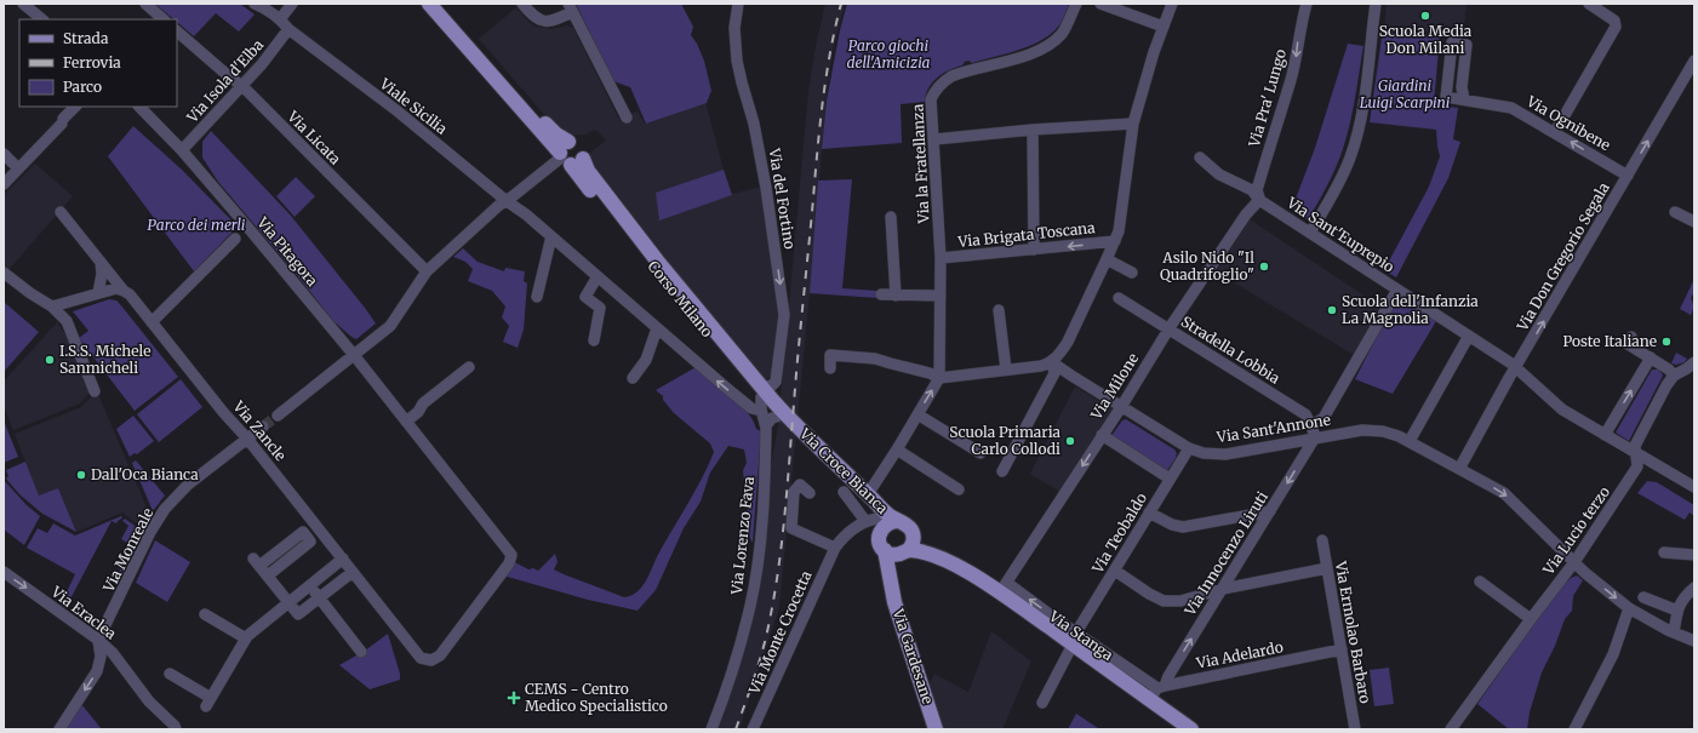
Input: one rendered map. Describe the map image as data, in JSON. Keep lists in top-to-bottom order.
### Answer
{
  "streets": {
    "main road": [
      "Corso Milano",
      "Via Croce Bianca",
      "Via Stanga",
      "Via Gardesane"
    ],
    "street": [
      "Via Isola d'Elba",
      "Via Pra' Lungo",
      "Viale Sicilia",
      "Via Ognibene",
      "Via Licata",
      "Via la Fratellanza",
      "Via del Fortino",
      "Via Brigata Toscana",
      "Via Sant'Euprepio",
      "Via Pitagora",
      "Via Don Gregorio Segala",
      "Stradella Lobbia",
      "Via Milone",
      "Via Sant'Annone",
      "Via Zancle",
      "Via Lucio terzo",
      "Via Teobaldo",
      "Via Lorenzo Fava",
      "Via Monreale",
      "Via Innocenzo Liruti",
      "Via Eraclea",
      "Via Monte Crocetta",
      "Via Ermolao Barbaro",
      "Via Adelardo"
    ]
  },
  "crossings": [
    ["Via Isola d'Elba", "Viale Sicilia"],
    ["Via Isola d'Elba", "Via Licata"],
    ["Via Isola d'Elba", "Via Pitagora"],
    ["Via Pra' Lungo", "Via Sant'Euprepio"],
    ["Via Pra' Lungo", "Via Milone"],
    ["Viale Sicilia", "Via del Fortino"],
    ["Viale Sicilia", "Corso Milano"],
    ["Via Ognibene", "Via Don Gregorio Segala"],
    ["Via la Fratellanza", "Via Brigata Toscana"],
    ["Via del Fortino", "Corso Milano"],
    ["Via Sant'Euprepio", "Via Don Gregorio Segala"],
    ["Via Sant'Euprepio", "Via Milone"],
    ["Via Sant'Euprepio", "Via Lucio terzo"],
    ["Via Pitagora", "Via Zancle"],
    ["Via Don Gregorio Segala", "Via Sant'Annone"],
    ["Corso Milano", "Via Croce Bianca"],
    ["Corso Milano", "Via Lorenzo Fava"],
    ["Stradella Lobbia", "Via Milone"],
    ["Stradella Lobbia", "Via Sant'Annone"],
    ["Stradella Lobbia", "Via Innocenzo Liruti"],
    ["Via Milone", "Via Sant'Annone"],
    ["Via Milone", "Via Croce Bianca"],
    ["Via Milone", "Via Stanga"],
    ["Via Sant'Annone", "Via Lucio terzo"],
    ["Via Sant'Annone", "Via Teobaldo"],
    ["Via Sant'Annone", "Via Innocenzo Liruti"],
    ["Via Zancle", "Via Monreale"],
    ["Via Croce Bianca", "Via Monte Crocetta"],
    ["Via Croce Bianca", "Via Stanga"],
    ["Via Croce Bianca", "Via Gardesane"],
    ["Via Teobaldo", "Via Stanga"],
    ["Via Monreale", "Via Eraclea"],
    ["Via Innocenzo Liruti", "Via Stanga"],
    ["Via Innocenzo Liruti", "Via Adelardo"],
    ["Via Ermolao Barbaro", "Via Adelardo"],
    ["Via Stanga", "Via Adelardo"]
  ],
  "one_way": [
    "Via del Fortino",
    "Via Brigata Toscana",
    "Via Don Gregorio Segala",
    "Via Eraclea"
  ],
  "parks": ["Parco giochi dell'Amicizia", "Giardini Luigi Scarpini", "Parco dei merli"],
  "places": {
    "other": [
      "Scuola Media Don Milani",
      "Asilo Nido \"Il Quadrifoglio\"",
      "Scuola dell'Infanzia La Magnolia",
      "Poste Italiane",
      "I.S.S. Michele Sanmicheli",
      "Scuola Primaria Carlo Collodi",
      "Dall'Oca Bianca"
    ],
    "health": ["CEMS - Centro Medico Specialistico"]
  },
  "legend": ["Strada", "Ferrovia", "Parco"]
}
